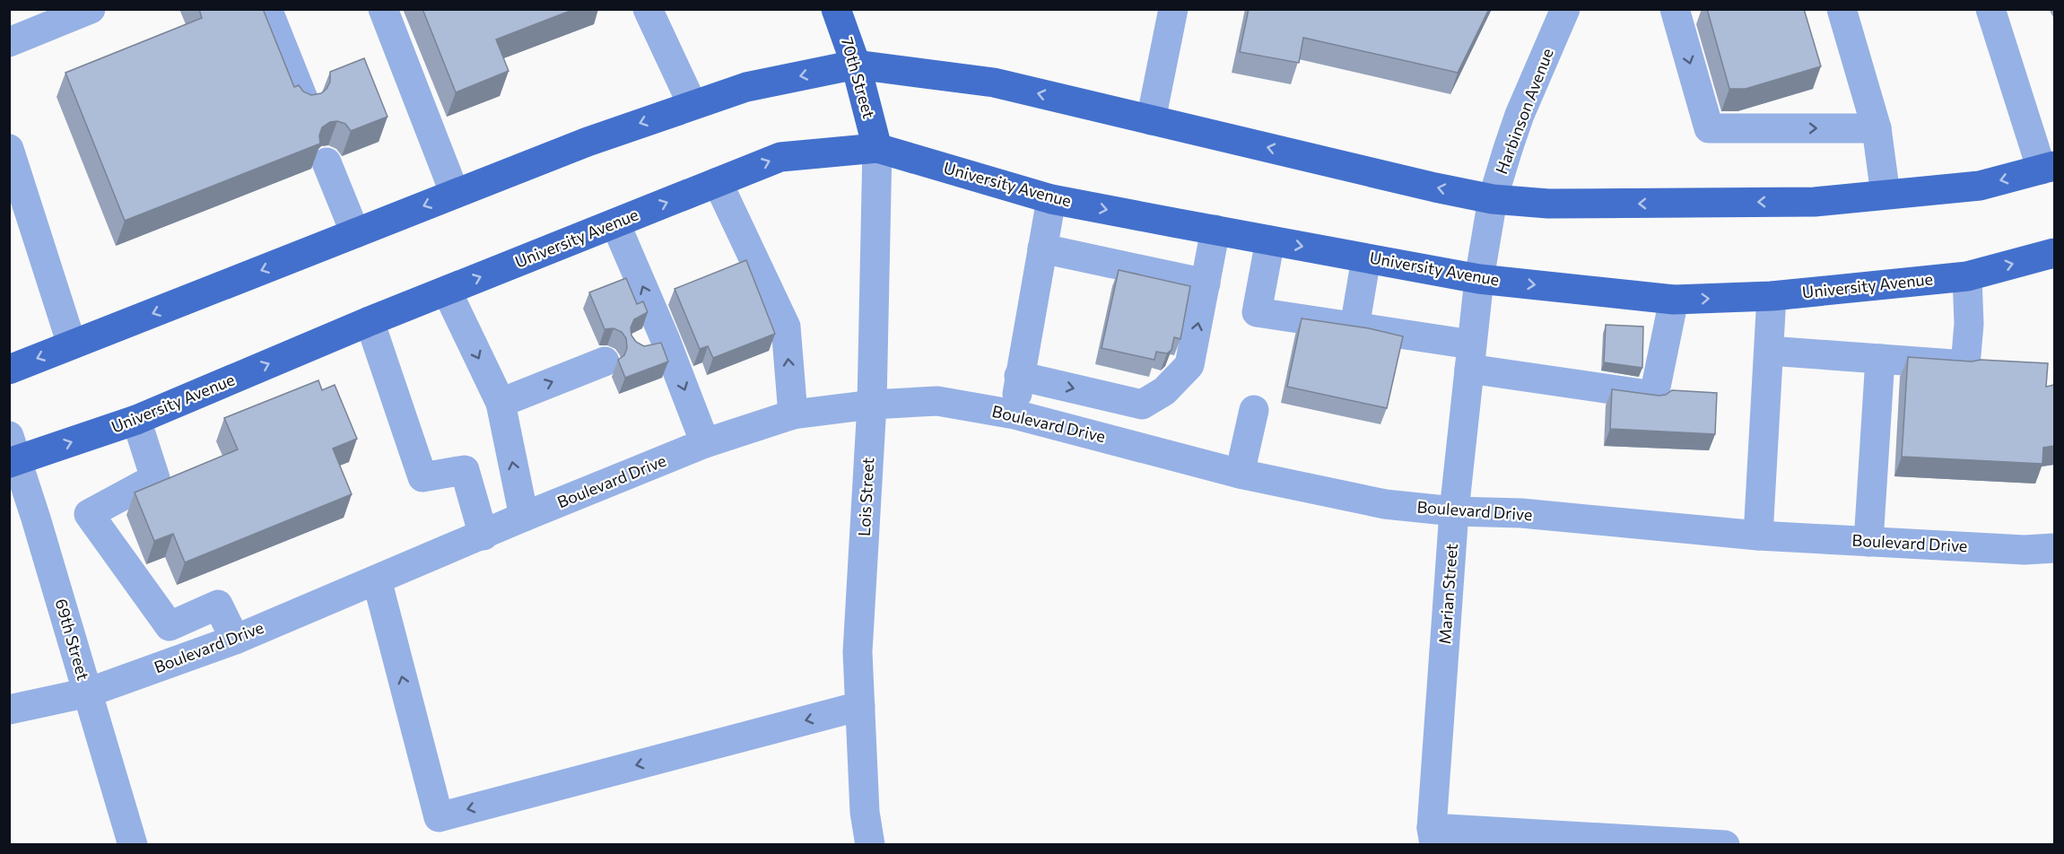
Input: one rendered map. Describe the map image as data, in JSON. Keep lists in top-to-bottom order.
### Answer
{
  "streets": {
    "main road": ["70th Street", "University Avenue"],
    "street": [
      "Harbinson Avenue",
      "Boulevard Drive",
      "Lois Street",
      "Marian Street",
      "69th Street"
    ]
  },
  "crossings": [
    ["70th Street", "University Avenue"],
    ["70th Street", "Lois Street"],
    ["Harbinson Avenue", "University Avenue"],
    ["Harbinson Avenue", "Marian Street"],
    ["University Avenue", "Lois Street"],
    ["University Avenue", "Marian Street"],
    ["University Avenue", "69th Street"],
    ["Boulevard Drive", "Lois Street"],
    ["Boulevard Drive", "Marian Street"],
    ["Boulevard Drive", "69th Street"]
  ]
}
